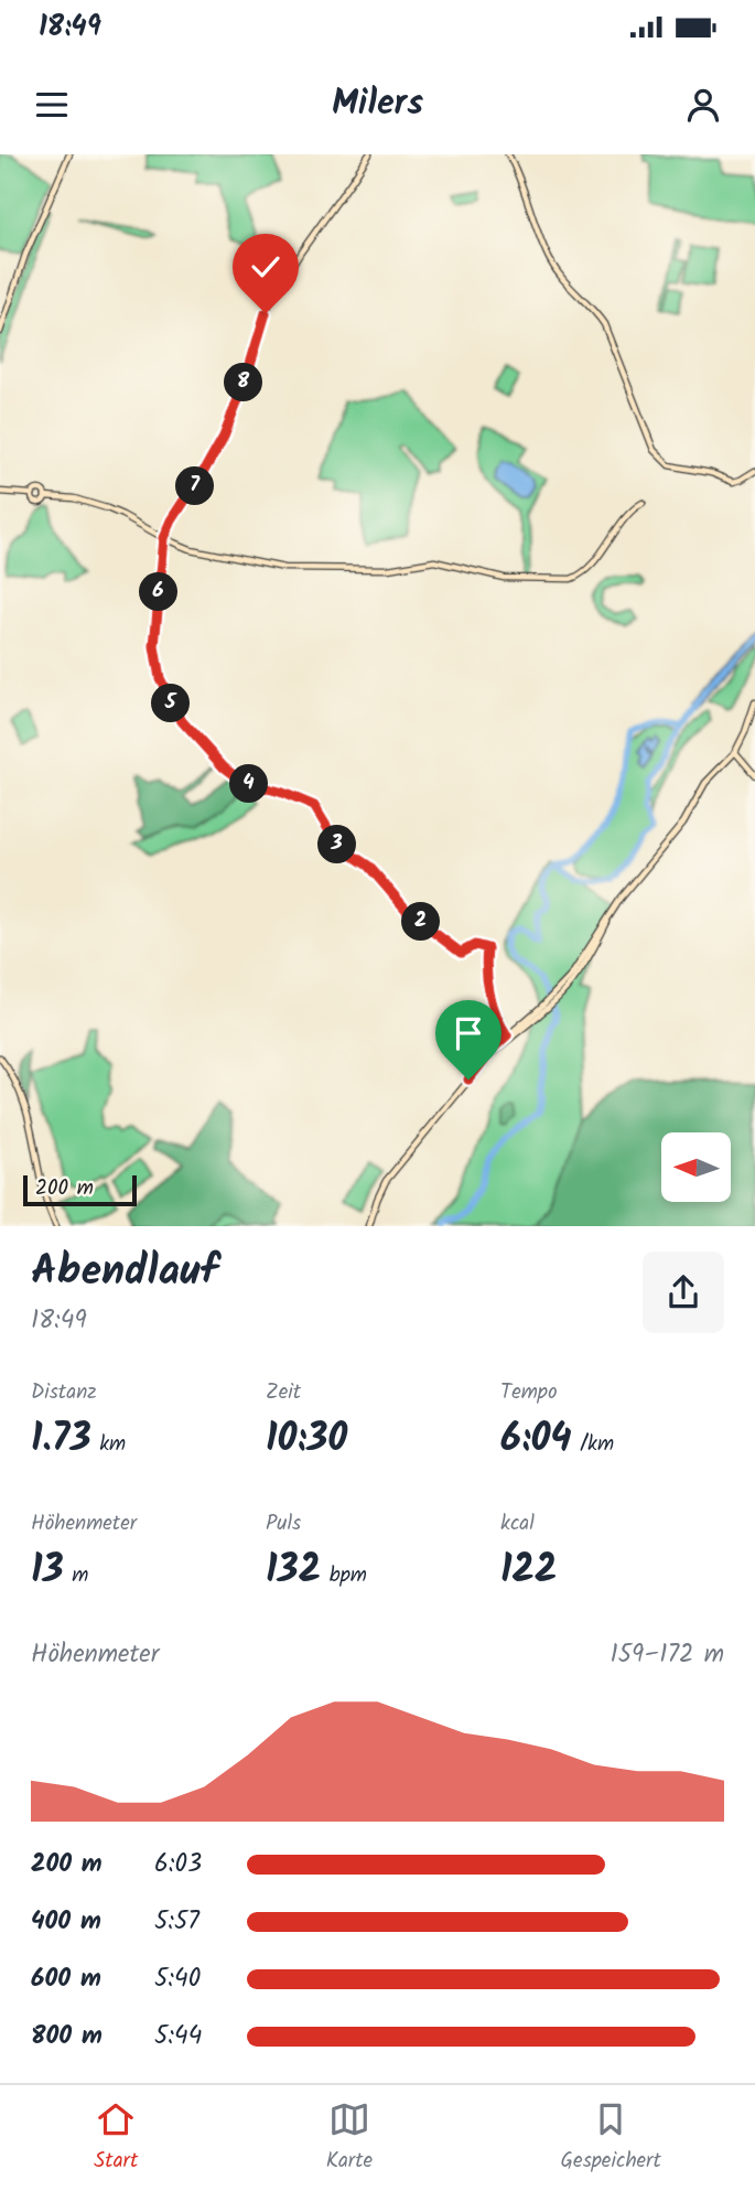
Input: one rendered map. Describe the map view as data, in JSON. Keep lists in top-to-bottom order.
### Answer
{
  "scale_bar": "200 m",
  "north": "left",
  "page": {
    "status": "18:49",
    "header": "Milers",
    "pins": [
      "8",
      "7",
      "6",
      "5",
      "4",
      "3",
      "2"
    ],
    "scale": "200 m",
    "heading": ["Abendlauf", "18:49"],
    "stats": [
      ["Distanz", "1.73 km"],
      ["Zeit", "10:30"],
      ["Tempo", "6:04 /km"],
      ["Höhenmeter", "13 m"],
      ["Puls", "132 bpm"],
      ["kcal", "122"]
    ],
    "chart": ["Höhenmeter", "159–172 m"],
    "list": [
      {
        "name": "200 m",
        "note": "6:03"
      },
      {
        "name": "400 m",
        "note": "5:57"
      },
      {
        "name": "600 m",
        "note": "5:40"
      },
      {
        "name": "800 m",
        "note": "5:44"
      }
    ],
    "tabs": ["Start", "Karte", "Gespeichert"]
  }
}
